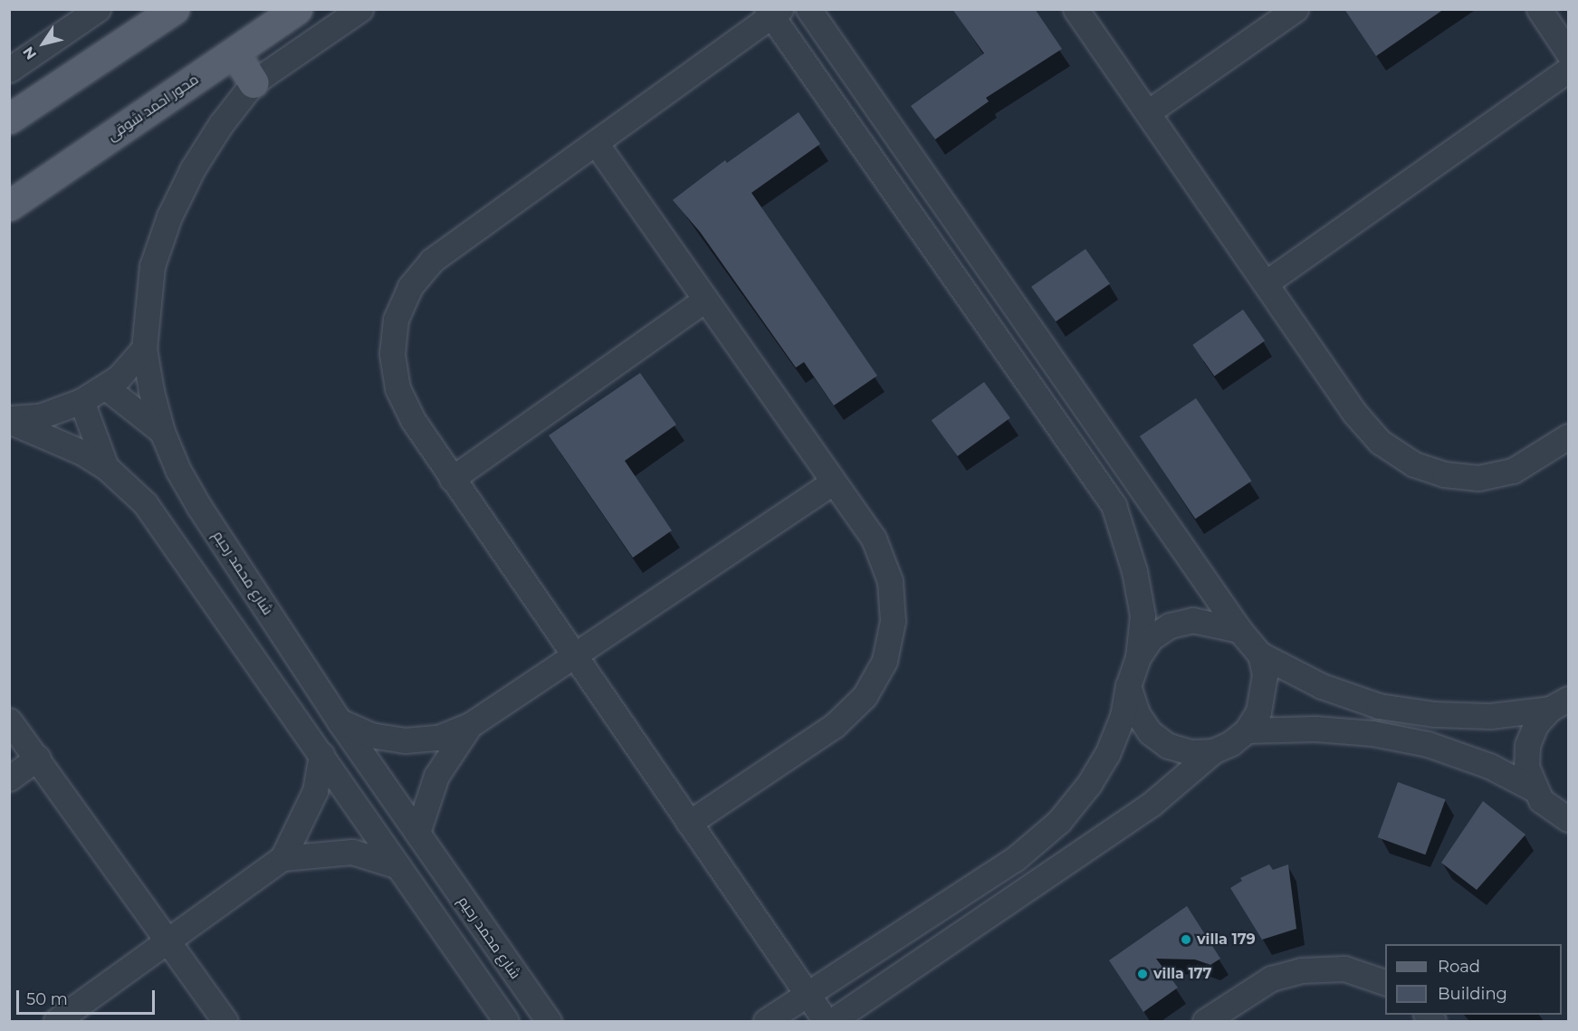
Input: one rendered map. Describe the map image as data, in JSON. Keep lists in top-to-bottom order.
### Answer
{
  "streets": {
    "main road": ["محور احمد شوقى"],
    "street": ["شارع محمد رحيم"]
  },
  "places": ["villa 179", "villa 177"],
  "legend": ["Road", "Building"],
  "scale_bar": "50 m",
  "north": "bottom left"
}
